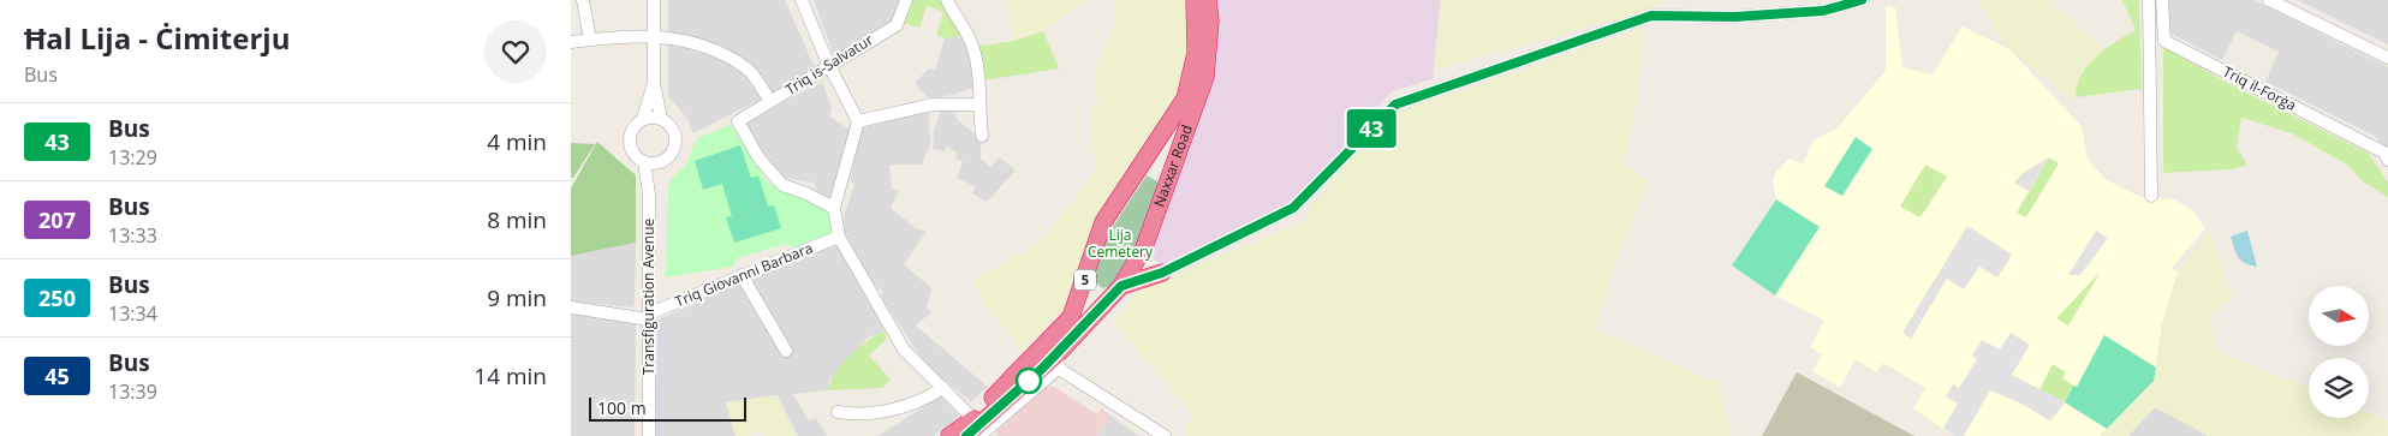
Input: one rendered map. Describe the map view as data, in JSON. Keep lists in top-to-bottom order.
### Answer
{
  "streets": {
    "highway": ["Naxxar Road", "5"],
    "street": [
      "Triq is-Salvatur",
      "Triq il-Forġa",
      "Triq Giovanni Barbara",
      "Transfiguration Avenue"
    ]
  },
  "crossings": [
    ["Naxxar Road", "5"],
    ["Triq Giovanni Barbara", "Transfiguration Avenue"]
  ],
  "parks": ["Lija Cemetery"],
  "lines": ["bus line 43"],
  "scale_bar": "100 m",
  "north": "right",
  "page": {
    "heading": ["Ħal Lija - Ċimiterju", "Bus"],
    "on_map": "43",
    "list": [
      {
        "mark": "43",
        "name": "Bus",
        "note": "13:29",
        "value": "4 min"
      },
      {
        "mark": "207",
        "name": "Bus",
        "note": "13:33",
        "value": "8 min"
      },
      {
        "mark": "250",
        "name": "Bus",
        "note": "13:34",
        "value": "9 min"
      },
      {
        "mark": "45",
        "name": "Bus",
        "note": "13:39",
        "value": "14 min"
      }
    ],
    "scale": "100 m"
  }
}
